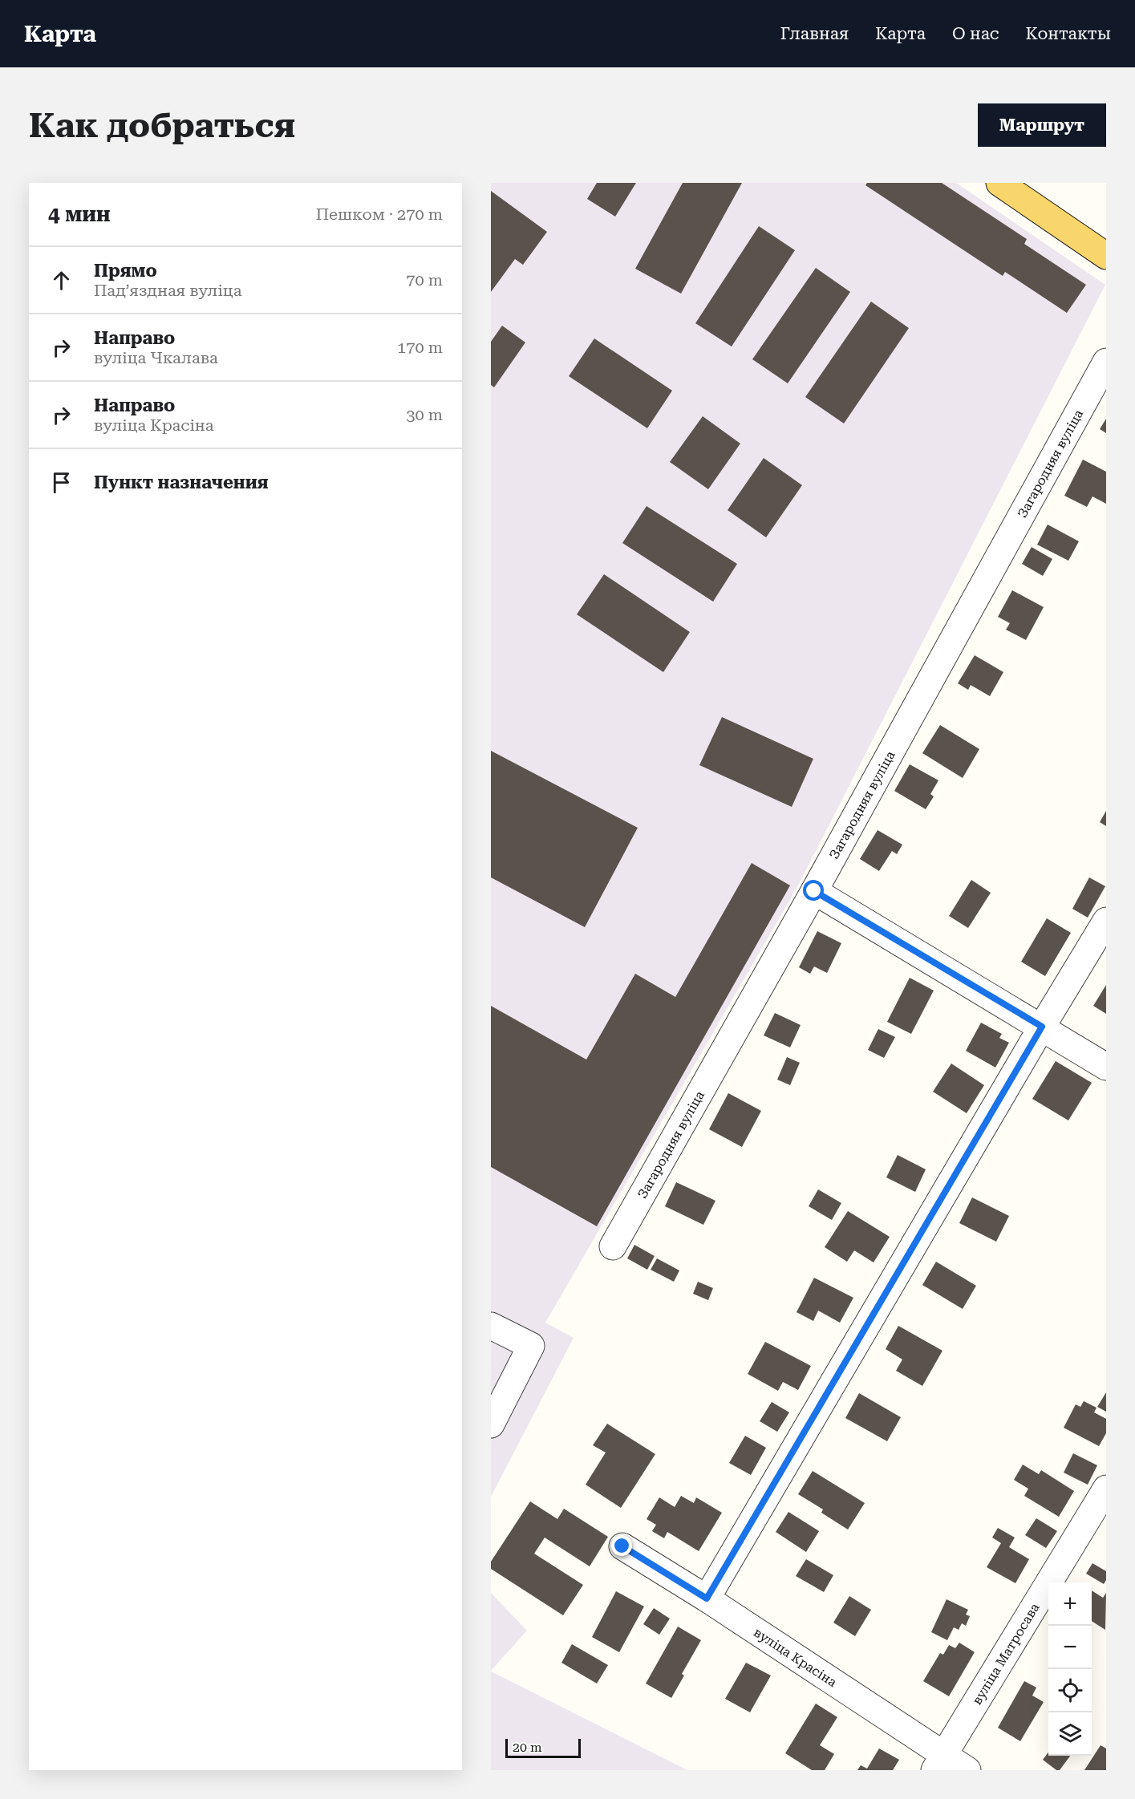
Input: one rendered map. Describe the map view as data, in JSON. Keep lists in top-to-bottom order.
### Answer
{
  "streets": {
    "street": ["Загародняя вуліца", "вуліца Матросава", "вуліца Красіна"]
  },
  "crossings": [
    ["вуліца Матросава", "вуліца Красіна"]
  ],
  "scale_bar": "20 m",
  "page": {
    "header": "Карта",
    "nav": [
      "Главная",
      "Карта",
      "О нас",
      "Контакты"
    ],
    "buttons": "Маршрут",
    "title": "Как добраться",
    "heading": ["4 мин", "Пешком · 270 m"],
    "list": [
      ["Прямо", "Падʼяздная вуліца", "70 m"],
      ["Направо", "вуліца Чкалава", "170 m"],
      ["Направо", "вуліца Красіна", "30 m"],
      "Пункт назначения"
    ],
    "map_buttons": ["+", "−"],
    "scale": "20 m"
  }
}
